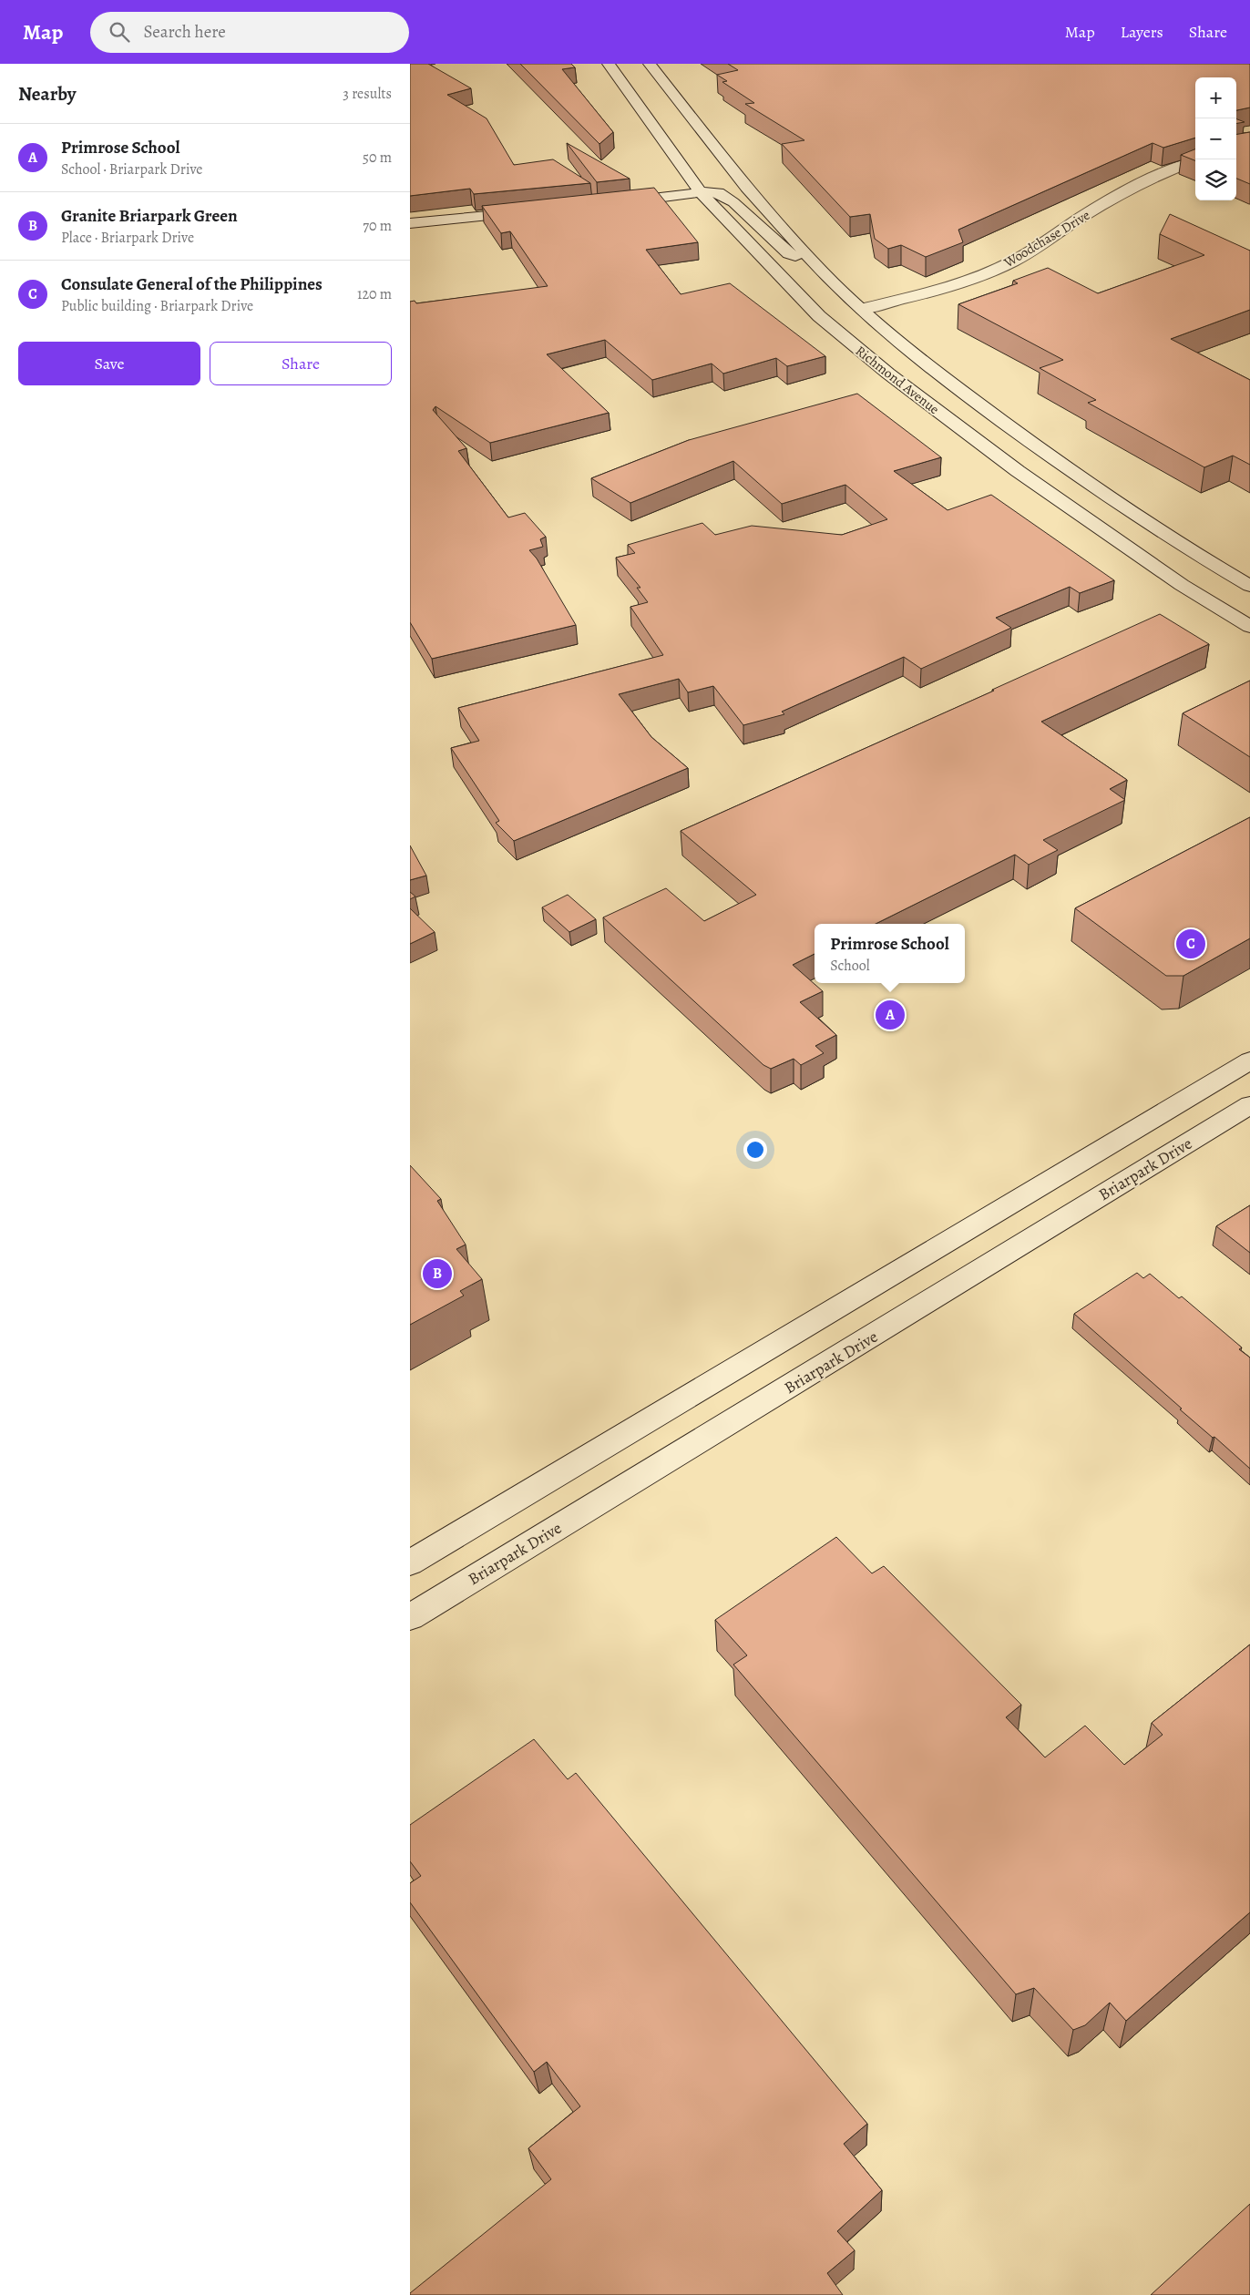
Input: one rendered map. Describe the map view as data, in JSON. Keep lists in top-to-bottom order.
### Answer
{
  "streets": {
    "main road": ["Woodchase Drive", "Richmond Avenue", "Briarpark Drive"]
  },
  "crossings": [
    ["Woodchase Drive", "Richmond Avenue"]
  ],
  "page": {
    "header": "Map",
    "search": "Search here",
    "nav": ["Map", "Layers", "Share"],
    "heading": ["Nearby", "3 results"],
    "map_buttons": ["+", "−"],
    "list": [
      {
        "mark": "A",
        "name": "Primrose School",
        "note": "School · Briarpark Drive",
        "value": "50 m"
      },
      {
        "mark": "B",
        "name": "Granite Briarpark Green",
        "note": "Place · Briarpark Drive",
        "value": "70 m"
      },
      {
        "mark": "C",
        "name": "Consulate General of the Philippines",
        "note": "Public building · Briarpark Drive",
        "value": "120 m"
      }
    ],
    "buttons": ["Save", "Share"],
    "popup": ["Primrose School", "School"],
    "pins": ["C", "A", "B"]
  }
}
